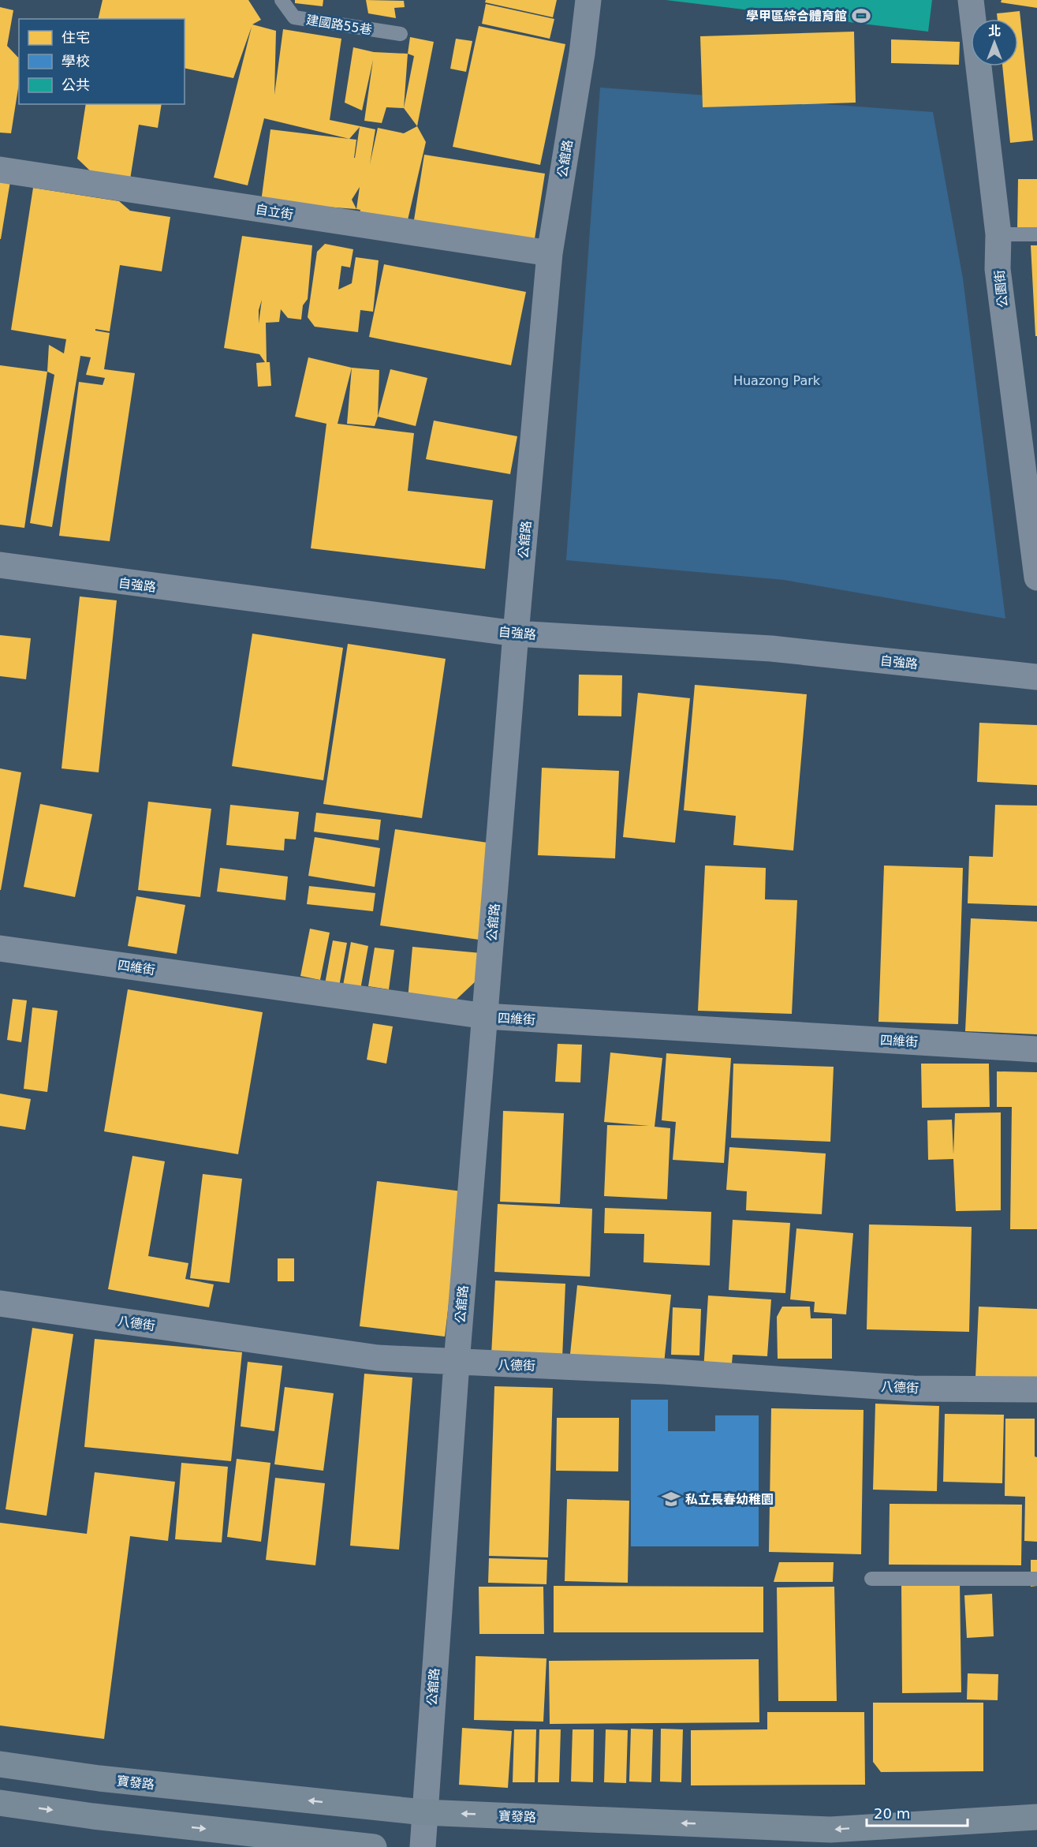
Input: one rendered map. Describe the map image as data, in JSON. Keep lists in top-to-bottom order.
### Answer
{
  "streets": {
    "main road": ["寶發路"],
    "street": [
      "公舘路",
      "自立街",
      "公園街",
      "自強路",
      "四維街",
      "八德街"
    ],
    "lane": ["建國路55巷"]
  },
  "crossings": [
    ["公舘路", "自立街"],
    ["公舘路", "自強路"],
    ["公舘路", "四維街"],
    ["公舘路", "八德街"],
    ["公舘路", "寶發路"]
  ],
  "parks": ["Huazong Park"],
  "places": {
    "sports": ["學甲區綜合體育館"],
    "school or university": ["私立長春幼稚園"]
  },
  "legend": ["住宅", "學校", "公共"],
  "scale_bar": "20 m",
  "north": "top"
}
